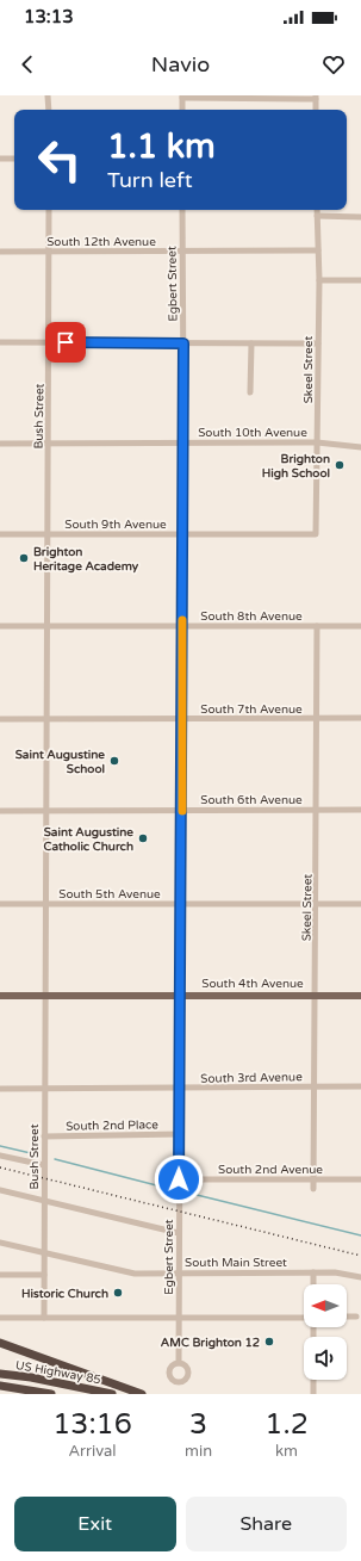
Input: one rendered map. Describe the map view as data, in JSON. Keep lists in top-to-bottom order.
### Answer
{
  "streets": {
    "highway": ["US Highway 85"],
    "main road": ["South 4th Avenue"],
    "street": [
      "South 12th Avenue",
      "Egbert Street",
      "Skeel Street",
      "Bush Street",
      "South 10th Avenue",
      "South 9th Avenue",
      "South 8th Avenue",
      "South 7th Avenue",
      "South 6th Avenue",
      "South 5th Avenue",
      "South 3rd Avenue",
      "South 2nd Place",
      "South 2nd Avenue",
      "South Main Street"
    ]
  },
  "crossings": [
    ["South 12th Avenue", "Egbert Street"],
    ["South 12th Avenue", "Skeel Street"],
    ["South 12th Avenue", "Bush Street"],
    ["Egbert Street", "South 10th Avenue"],
    ["Egbert Street", "South 9th Avenue"],
    ["Egbert Street", "South 8th Avenue"],
    ["Egbert Street", "South 7th Avenue"],
    ["Egbert Street", "South 6th Avenue"],
    ["Egbert Street", "South 5th Avenue"],
    ["Egbert Street", "South 4th Avenue"],
    ["Egbert Street", "South 3rd Avenue"],
    ["Egbert Street", "South 2nd Place"],
    ["Egbert Street", "South 2nd Avenue"],
    ["Egbert Street", "South Main Street"],
    ["Skeel Street", "South 10th Avenue"],
    ["Skeel Street", "South 9th Avenue"],
    ["Skeel Street", "South 8th Avenue"],
    ["Skeel Street", "South 7th Avenue"],
    ["Skeel Street", "South 6th Avenue"],
    ["Skeel Street", "South 5th Avenue"],
    ["Skeel Street", "South 4th Avenue"],
    ["Skeel Street", "South 3rd Avenue"],
    ["Skeel Street", "South 2nd Avenue"],
    ["Bush Street", "South 10th Avenue"],
    ["Bush Street", "South 9th Avenue"],
    ["Bush Street", "South 8th Avenue"],
    ["Bush Street", "South 7th Avenue"],
    ["Bush Street", "South 6th Avenue"],
    ["Bush Street", "South 5th Avenue"],
    ["Bush Street", "South 4th Avenue"],
    ["Bush Street", "South 3rd Avenue"],
    ["Bush Street", "South 2nd Place"],
    ["Bush Street", "South Main Street"]
  ],
  "places": [
    "Brighton High School",
    "Brighton Heritage Academy",
    "Saint Augustine School",
    "Saint Augustine Catholic Church",
    "Historic Church",
    "AMC Brighton 12"
  ],
  "north": "left",
  "page": {
    "status": "13:13",
    "header": "Navio",
    "turn": ["1.1 km", "Turn left"],
    "eta": [
      "13:16",
      "Arrival",
      "3",
      "min",
      "1.2",
      "km"
    ],
    "buttons": ["Exit", "Share"]
  }
}
